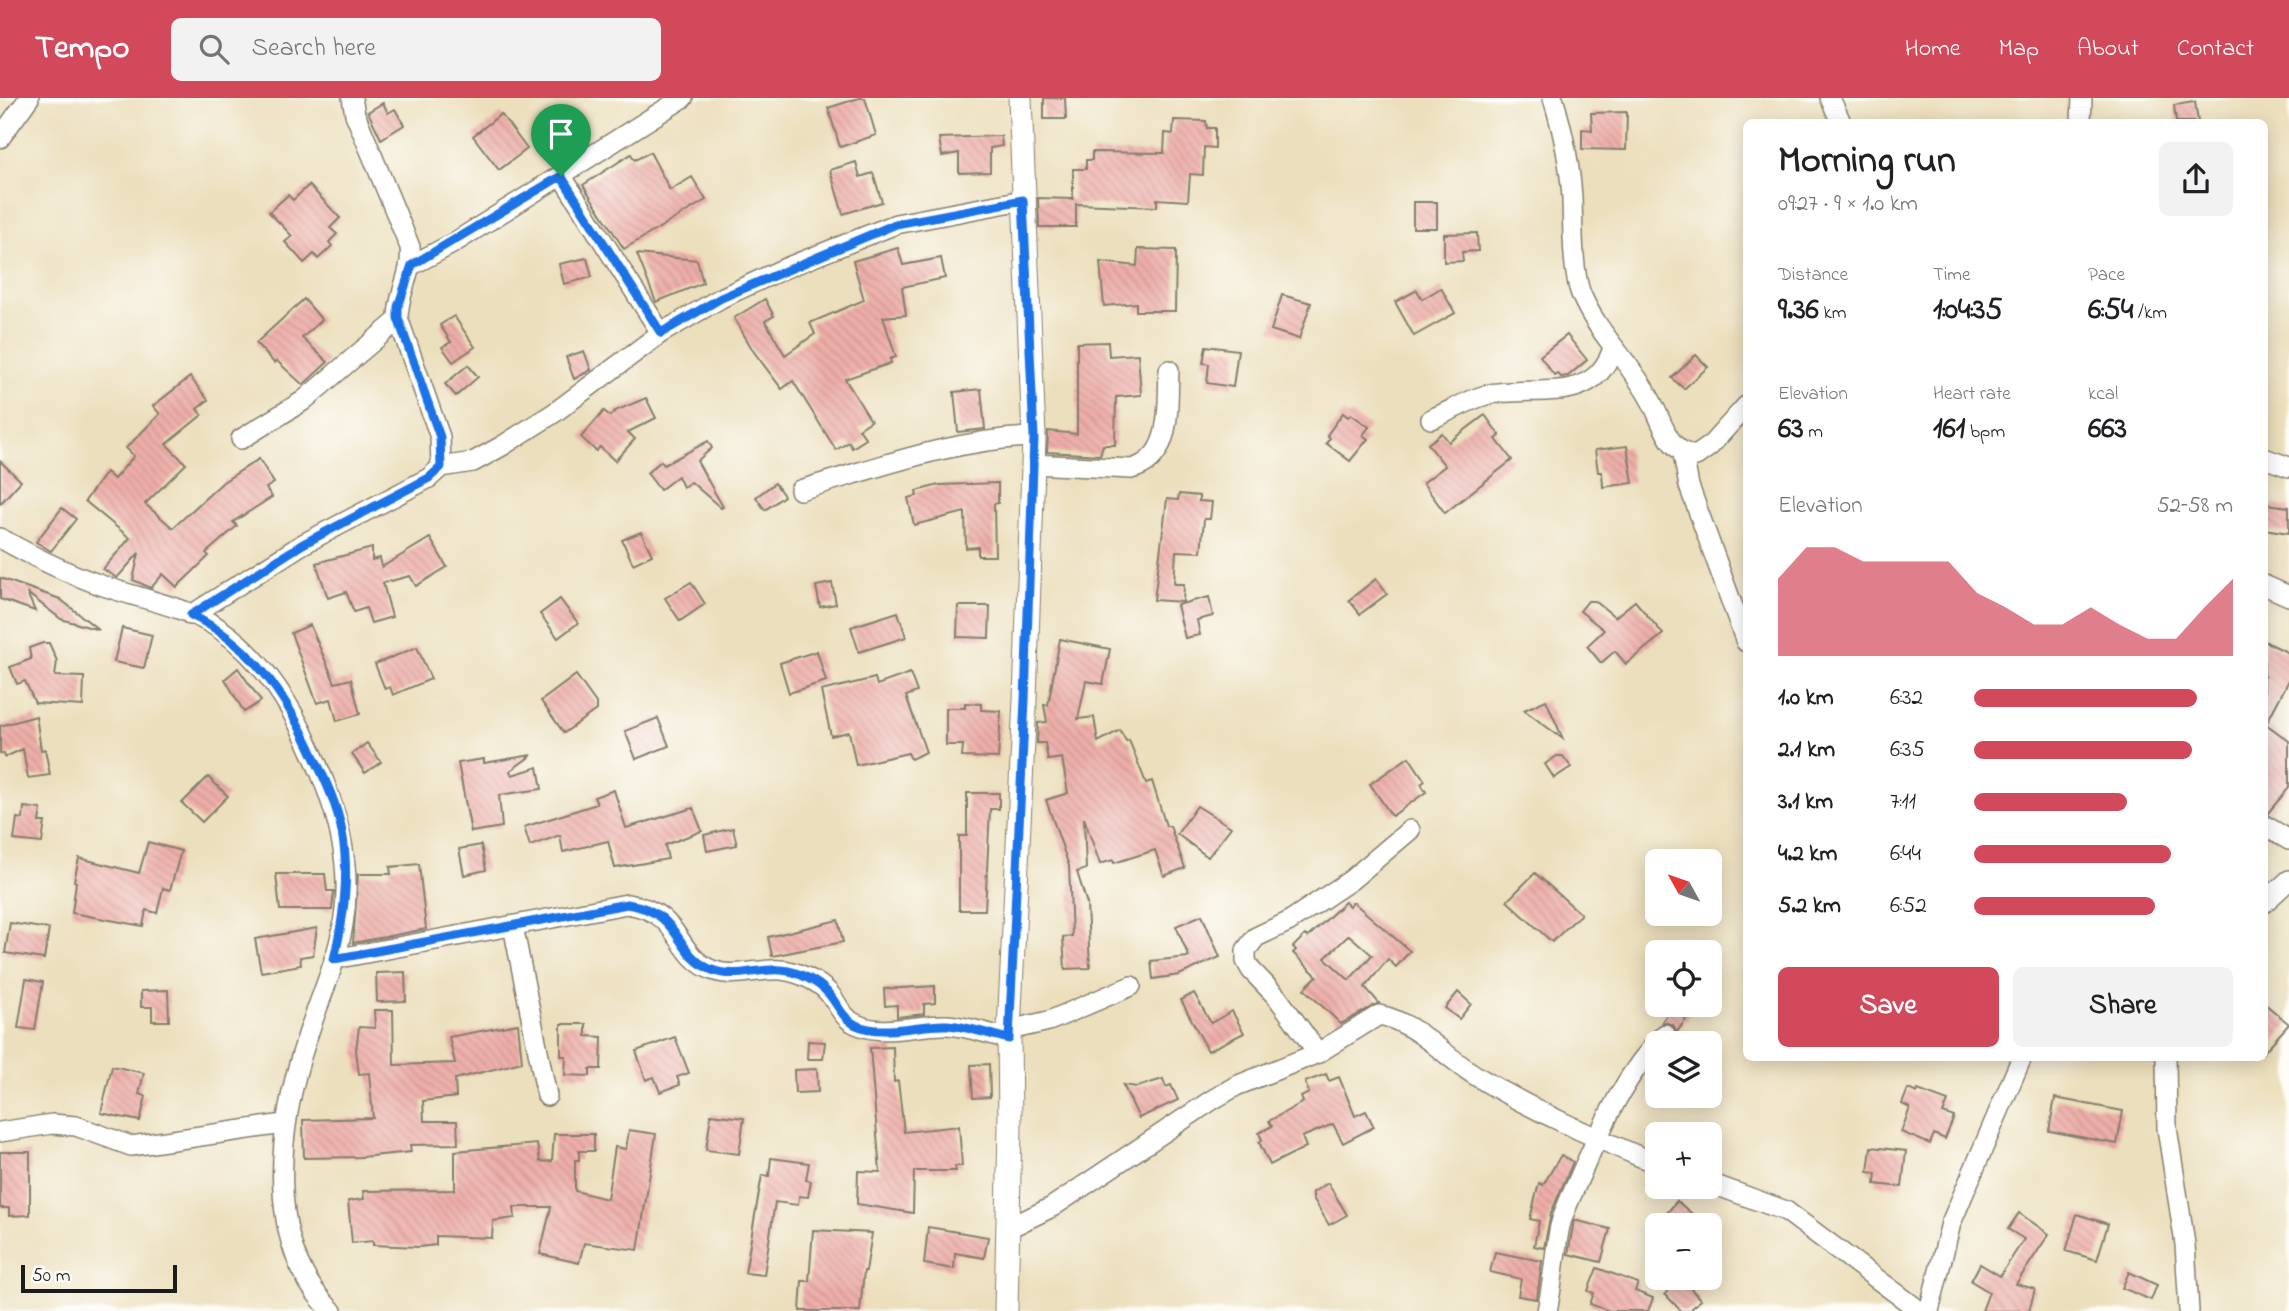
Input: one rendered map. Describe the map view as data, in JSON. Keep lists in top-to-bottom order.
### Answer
{
  "scale_bar": "50 m",
  "north": "top left",
  "page": {
    "header": "Tempo",
    "search": "Search here",
    "nav": [
      "Home",
      "Map",
      "About",
      "Contact"
    ],
    "heading": ["Morning run", "09:27 · 9 × 1.0 km"],
    "stats": [
      ["Distance", "9.36 km"],
      ["Time", "1:04:35"],
      ["Pace", "6:54 /km"],
      ["Elevation", "63 m"],
      ["Heart rate", "161 bpm"],
      ["kcal", "663"]
    ],
    "chart": ["Elevation", "52–58 m"],
    "list": [
      {
        "name": "1.0 km",
        "note": "6:32"
      },
      {
        "name": "2.1 km",
        "note": "6:35"
      },
      {
        "name": "3.1 km",
        "note": "7:11"
      },
      {
        "name": "4.2 km",
        "note": "6:44"
      },
      {
        "name": "5.2 km",
        "note": "6:52"
      }
    ],
    "map_buttons": ["+", "−"],
    "buttons": ["Save", "Share"],
    "scale": "50 m"
  }
}
